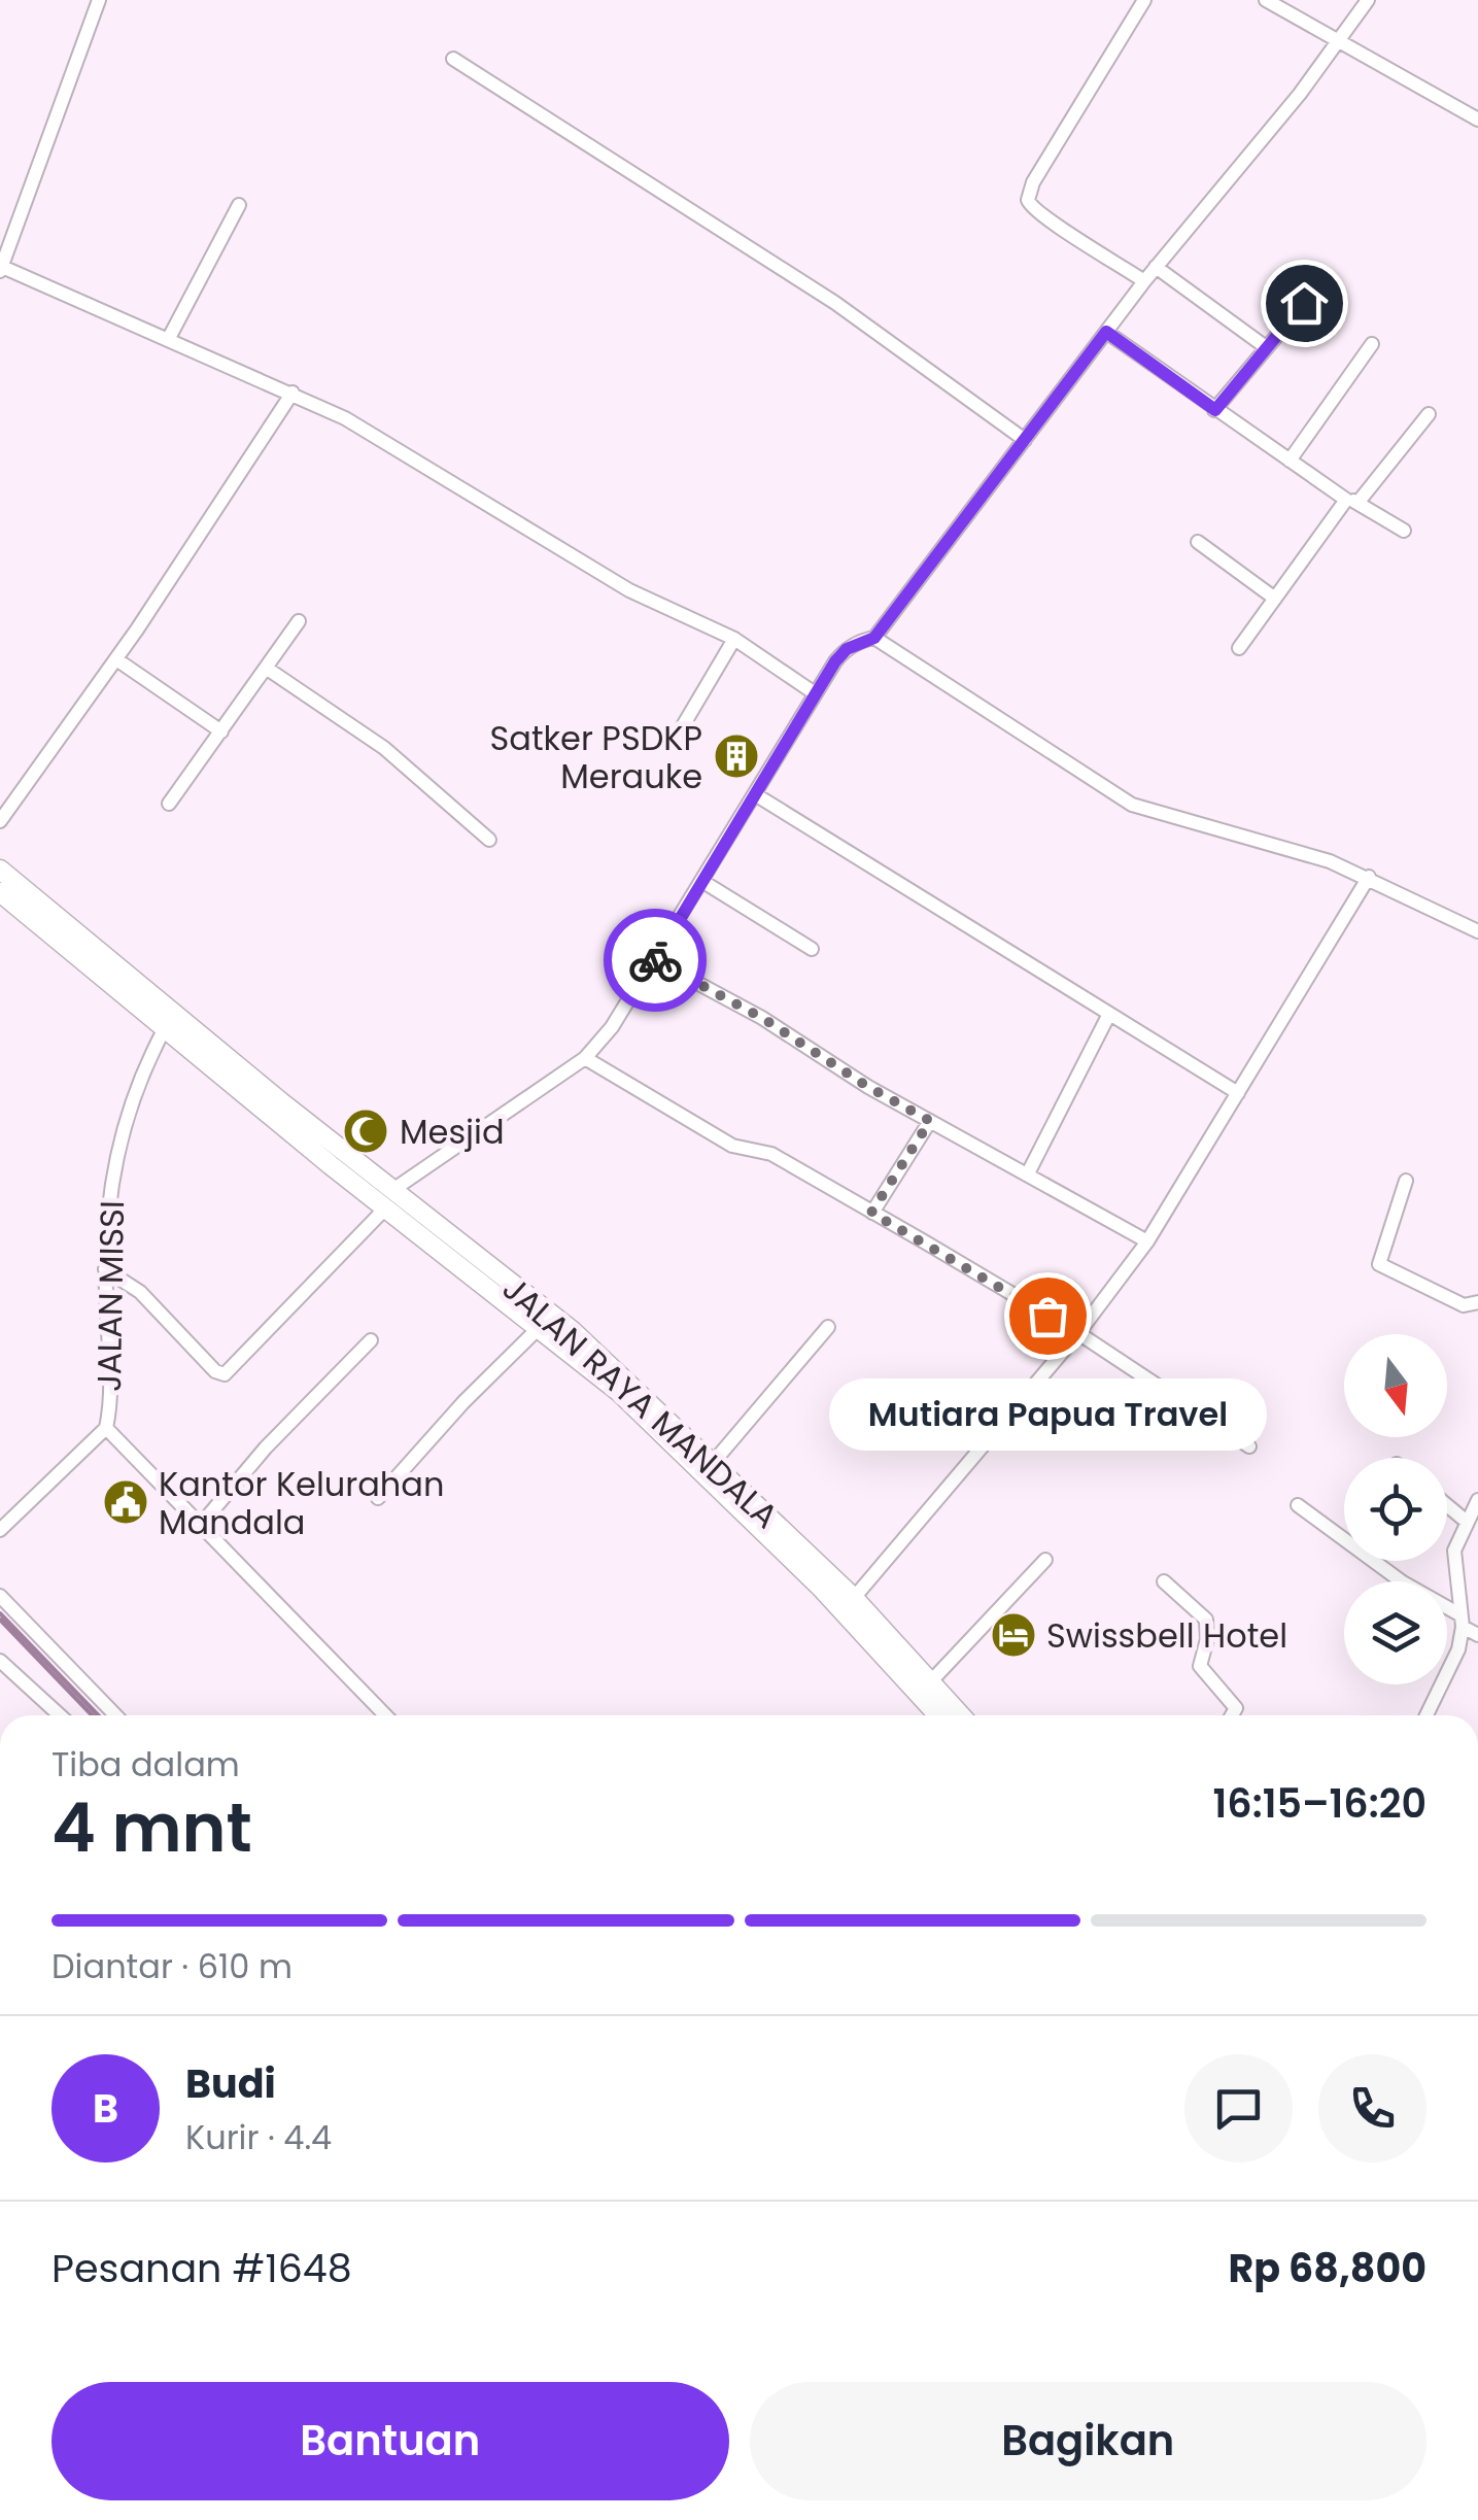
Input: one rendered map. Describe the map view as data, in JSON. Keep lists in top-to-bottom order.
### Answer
{
  "streets": {
    "highway": ["JALAN RAYA MANDALA"],
    "street": ["JALAN MISSI"]
  },
  "crossings": [
    ["JALAN MISSI", "JALAN RAYA MANDALA"]
  ],
  "places": {
    "building": ["Satker PSDKP Merauke"],
    "mosque": ["Mesjid"],
    "other": ["Mutiara Papua Travel"],
    "public building": ["Kantor Kelurahan Mandala"],
    "hotel": ["Swissbell Hotel"]
  },
  "north": "bottom",
  "page": {
    "bubble": "Mutiara Papua Travel",
    "heading": ["4 mnt", "Tiba dalam", "16:15–16:20"],
    "panel": [
      "Budi",
      "Kurir · 4.4",
      "Pesanan #1648",
      "Rp 68,800"
    ],
    "bar": "Diantar · 610 m",
    "round": "B",
    "buttons": ["Bantuan", "Bagikan"]
  }
}
